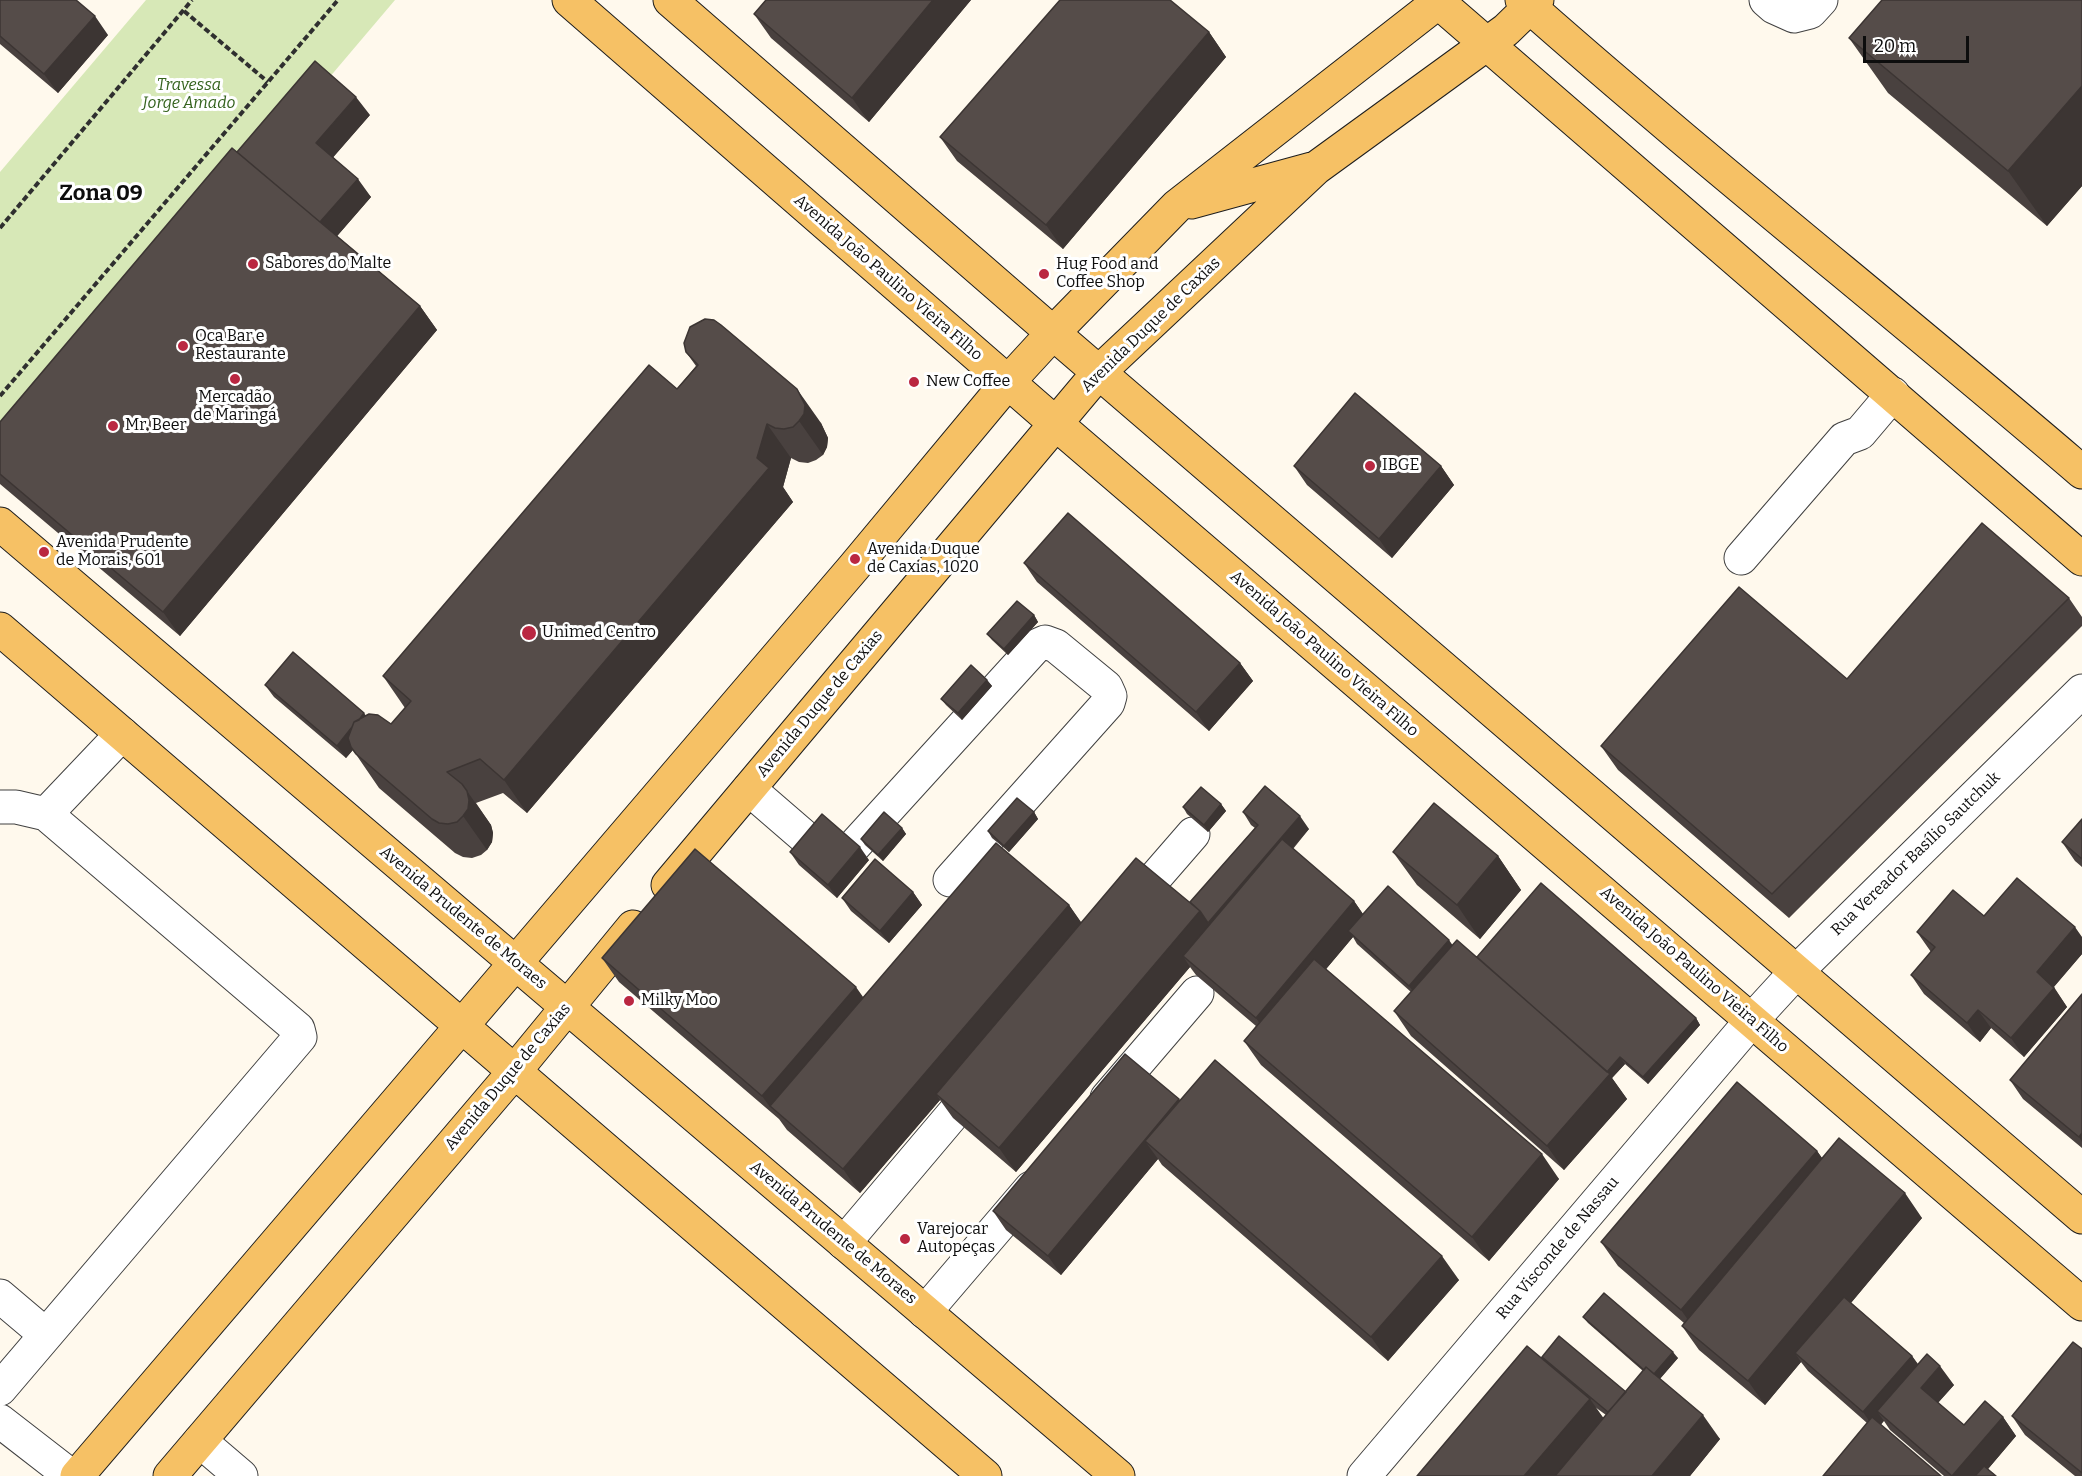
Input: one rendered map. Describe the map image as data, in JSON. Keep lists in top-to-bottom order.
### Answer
{
  "streets": {
    "main road": ["Avenida João Paulino Vieira Filho", "Avenida Duque de Caxias", "Avenida Prudente de Moraes"],
    "street": ["Rua Vereador Basílio Sautchuk", "Rua Visconde de Nassau"]
  },
  "crossings": [
    ["Avenida João Paulino Vieira Filho", "Avenida Duque de Caxias"],
    ["Avenida João Paulino Vieira Filho", "Rua Vereador Basílio Sautchuk"],
    ["Avenida João Paulino Vieira Filho", "Rua Visconde de Nassau"],
    ["Avenida Duque de Caxias", "Avenida Prudente de Moraes"],
    ["Rua Vereador Basílio Sautchuk", "Rua Visconde de Nassau"]
  ],
  "districts": ["Zona 09"],
  "parks": ["Travessa Jorge Amado"],
  "places": [
    "Sabores do Malte",
    "Hug Food and Coffee Shop",
    "Oca Bar e Restaurante",
    "Mercadão de Maringá",
    "New Coffee",
    "Mr. Beer",
    "IBGE",
    "Avenida Prudente de Morais, 601",
    "Avenida Duque de Caxias, 1020",
    "Unimed Centro",
    "Milky Moo",
    "Varejocar Autopeças"
  ],
  "scale_bar": "20 m"
}
